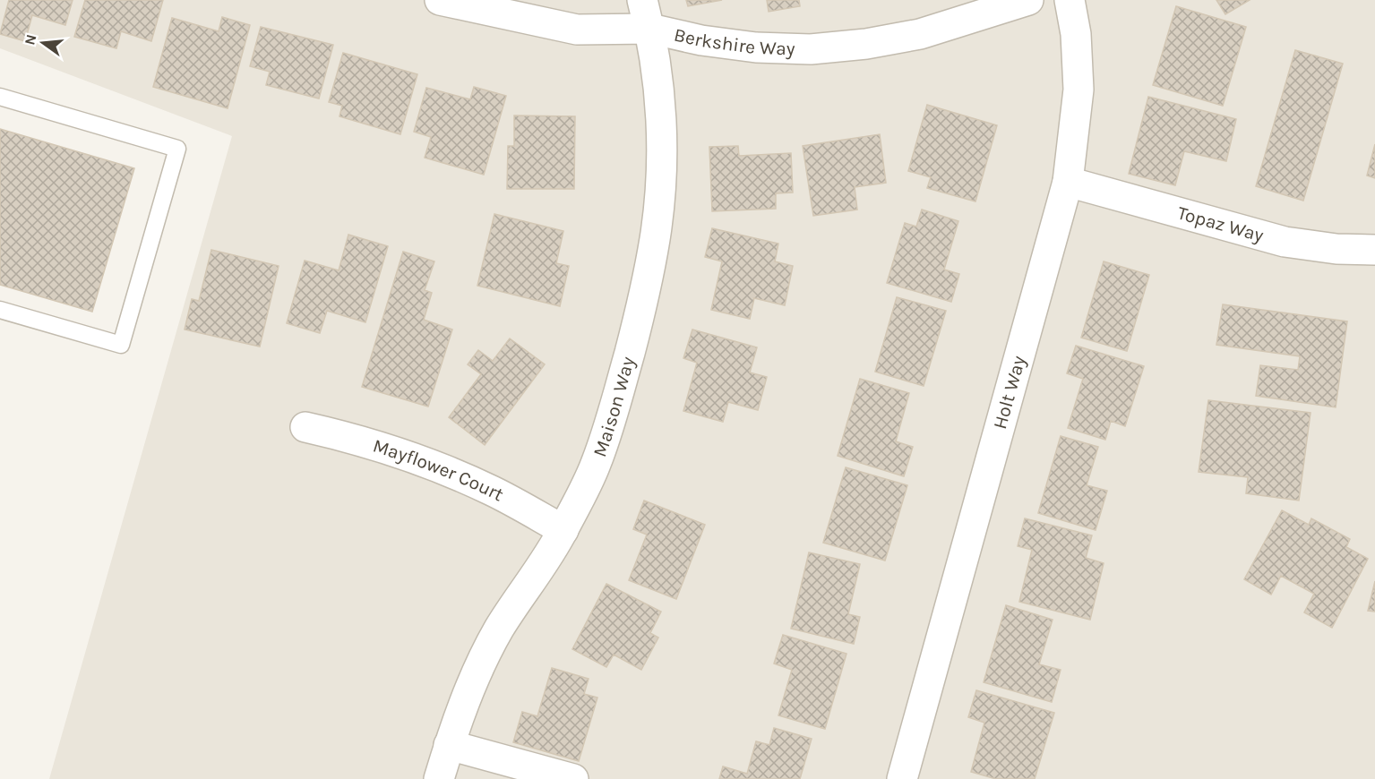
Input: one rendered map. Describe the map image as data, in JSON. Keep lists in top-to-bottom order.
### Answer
{
  "streets": {
    "street": [
      "Berkshire Way",
      "Topaz Way",
      "Holt Way",
      "Maison Way",
      "Mayflower Court"
    ]
  },
  "crossings": [
    ["Berkshire Way", "Maison Way"],
    ["Topaz Way", "Holt Way"],
    ["Maison Way", "Mayflower Court"]
  ],
  "north": "left"
}
